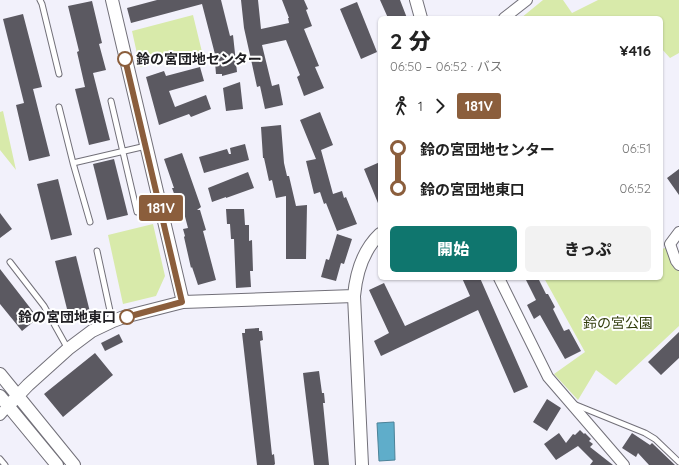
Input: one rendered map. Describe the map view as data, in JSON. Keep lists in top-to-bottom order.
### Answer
{
  "parks": ["鈴の宮公園"],
  "places": ["鈴の宮団地センター", "鈴の宮団地東口"],
  "lines": ["bus line 181V"],
  "page": {
    "on_map": "181V",
    "heading": ["2 分", "06:50 – 06:52 · バス", "¥416"],
    "legs": ["1", "181V"],
    "list": [
      {
        "name": "鈴の宮団地センター",
        "value": "06:51"
      },
      {
        "name": "鈴の宮団地東口",
        "value": "06:52"
      }
    ],
    "buttons": ["開始", "きっぷ"]
  }
}
